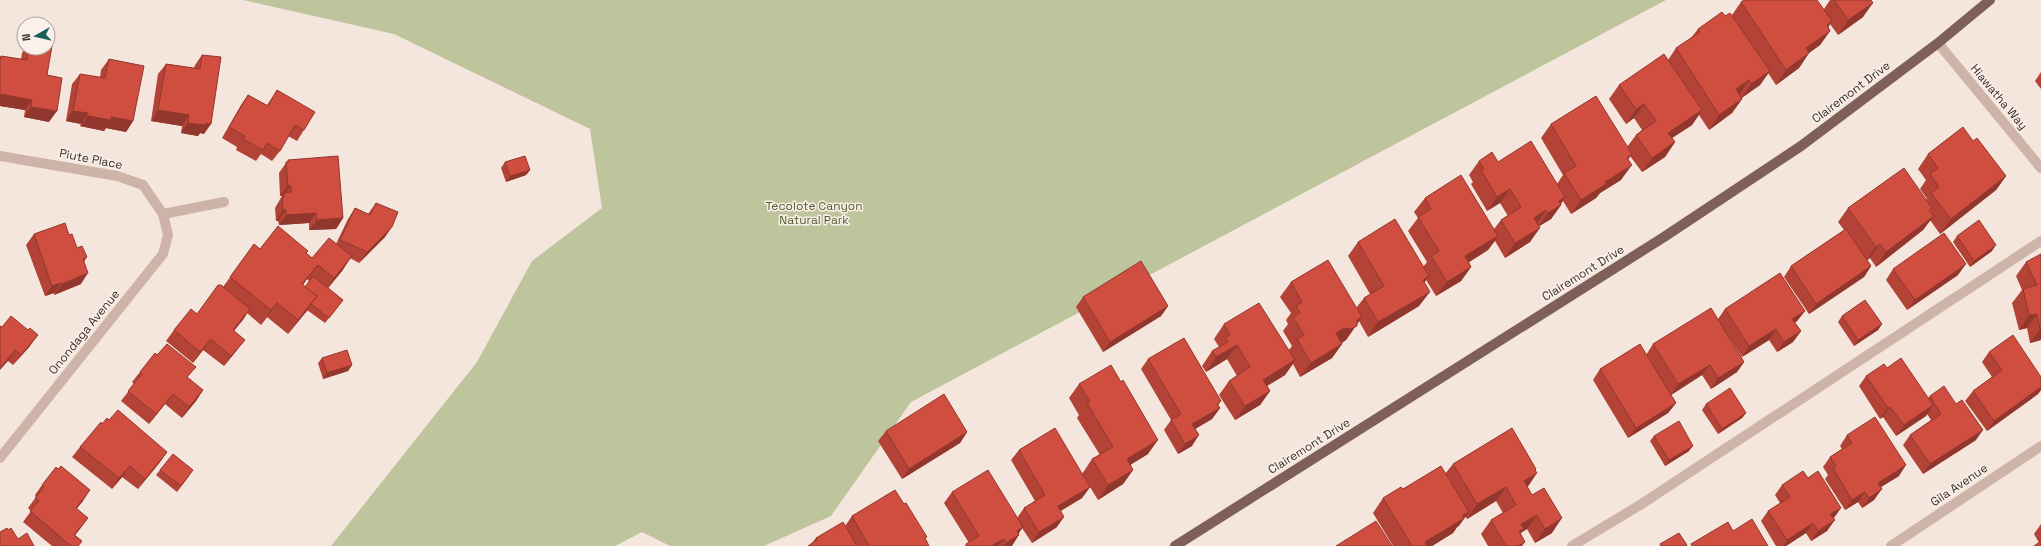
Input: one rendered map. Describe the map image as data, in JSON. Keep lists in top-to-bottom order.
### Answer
{
  "streets": {
    "main road": ["Clairemont Drive"],
    "street": [
      "Hiawatha Way",
      "Piute Place",
      "Onondaga Avenue",
      "Gila Avenue"
    ]
  },
  "crossings": [
    ["Clairemont Drive", "Hiawatha Way"],
    ["Piute Place", "Onondaga Avenue"]
  ],
  "parks": ["Tecolote Canyon Natural Park"],
  "north": "left"
}
